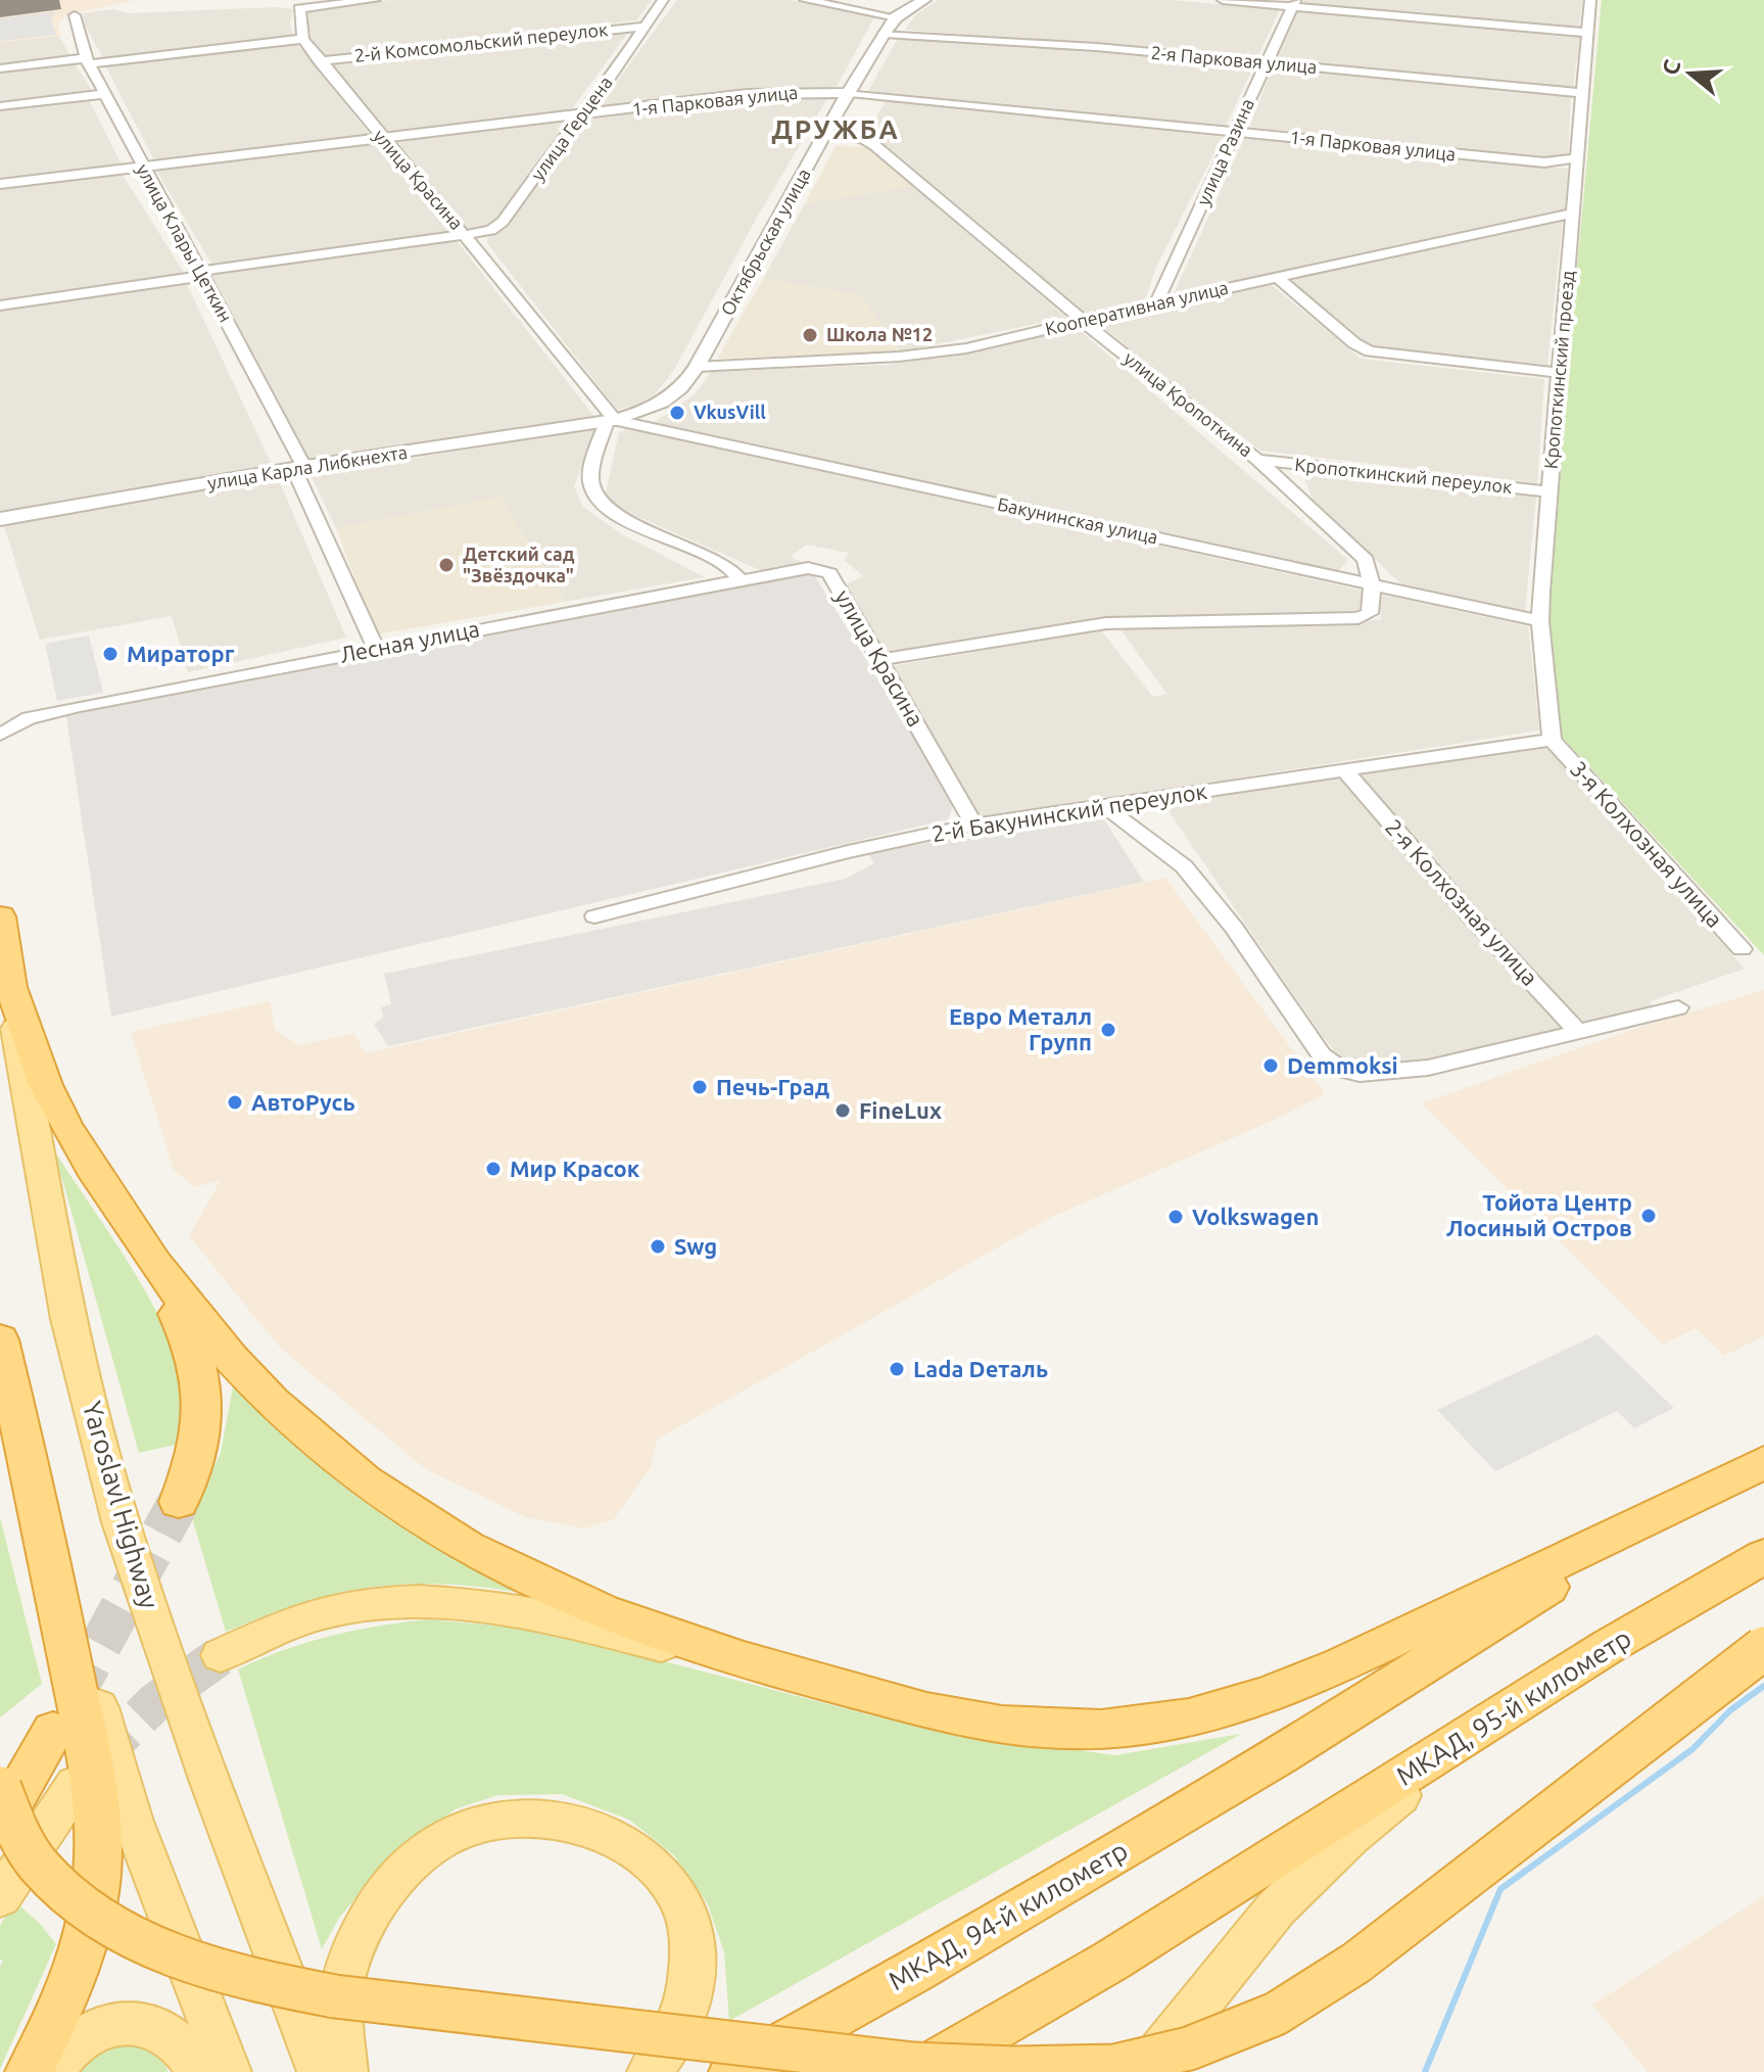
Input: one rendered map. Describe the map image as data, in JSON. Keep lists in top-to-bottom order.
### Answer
{
  "streets": {
    "highway": ["Yaroslavl Highway", "МКАД, 95-й километр", "МКАД, 94-й километр"],
    "street": [
      "2-й Комсомольский переулок",
      "2-я Парковая улица",
      "1-я Парковая улица",
      "улица Герцена",
      "улица Разина",
      "улица Красина",
      "Октябрьская улица",
      "улица Клары Цеткин",
      "Кооперативная улица",
      "Кропоткинский проезд",
      "улица Кропоткина",
      "улица Карла Либкнехта",
      "Кропоткинский переулок",
      "Бакунинская улица",
      "Лесная улица",
      "2-й Бакунинский переулок",
      "3-я Колхозная улица",
      "2-я Колхозная улица"
    ]
  },
  "crossings": [
    ["2-й Комсомольский переулок", "улица Герцена"],
    ["2-й Комсомольский переулок", "улица Красина"],
    ["2-я Парковая улица", "улица Разина"],
    ["2-я Парковая улица", "Октябрьская улица"],
    ["2-я Парковая улица", "Кропоткинский проезд"],
    ["1-я Парковая улица", "улица Герцена"],
    ["1-я Парковая улица", "улица Разина"],
    ["1-я Парковая улица", "улица Красина"],
    ["1-я Парковая улица", "Октябрьская улица"],
    ["1-я Парковая улица", "улица Клары Цеткин"],
    ["1-я Парковая улица", "Кропоткинский проезд"],
    ["улица Герцена", "улица Красина"],
    ["улица Герцена", "улица Клары Цеткин"],
    ["улица Разина", "Кооперативная улица"],
    ["улица Красина", "Октябрьская улица"],
    ["улица Красина", "улица Карла Либкнехта"],
    ["улица Красина", "Бакунинская улица"],
    ["улица Красина", "Лесная улица"],
    ["улица Красина", "2-й Бакунинский переулок"],
    ["Октябрьская улица", "Кооперативная улица"],
    ["Октябрьская улица", "улица Кропоткина"],
    ["Октябрьская улица", "улица Карла Либкнехта"],
    ["Октябрьская улица", "Бакунинская улица"],
    ["улица Клары Цеткин", "улица Карла Либкнехта"],
    ["улица Клары Цеткин", "Лесная улица"],
    ["Кооперативная улица", "Кропоткинский проезд"],
    ["Кооперативная улица", "улица Кропоткина"],
    ["Кропоткинский проезд", "Кропоткинский переулок"],
    ["Кропоткинский проезд", "Бакунинская улица"],
    ["Кропоткинский проезд", "2-й Бакунинский переулок"],
    ["Кропоткинский проезд", "3-я Колхозная улица"],
    ["улица Кропоткина", "Кропоткинский переулок"],
    ["улица Кропоткина", "Бакунинская улица"],
    ["улица Карла Либкнехта", "Бакунинская улица"],
    ["2-й Бакунинский переулок", "3-я Колхозная улица"],
    ["2-й Бакунинский переулок", "2-я Колхозная улица"]
  ],
  "districts": ["ДРУЖБА"],
  "places": [
    "Школа №12",
    "VkusVill",
    "Детский сад \"Звёздочка\"",
    "Мираторг",
    "Евро Металл Групп",
    "Demmoksi",
    "Печь-Град",
    "АвтоРусь",
    "FineLux",
    "Мир Красок",
    "Тойота Центр Лосиный Остров",
    "Volkswagen",
    "Swg",
    "Lada Dеталь"
  ],
  "north": "left"
}
